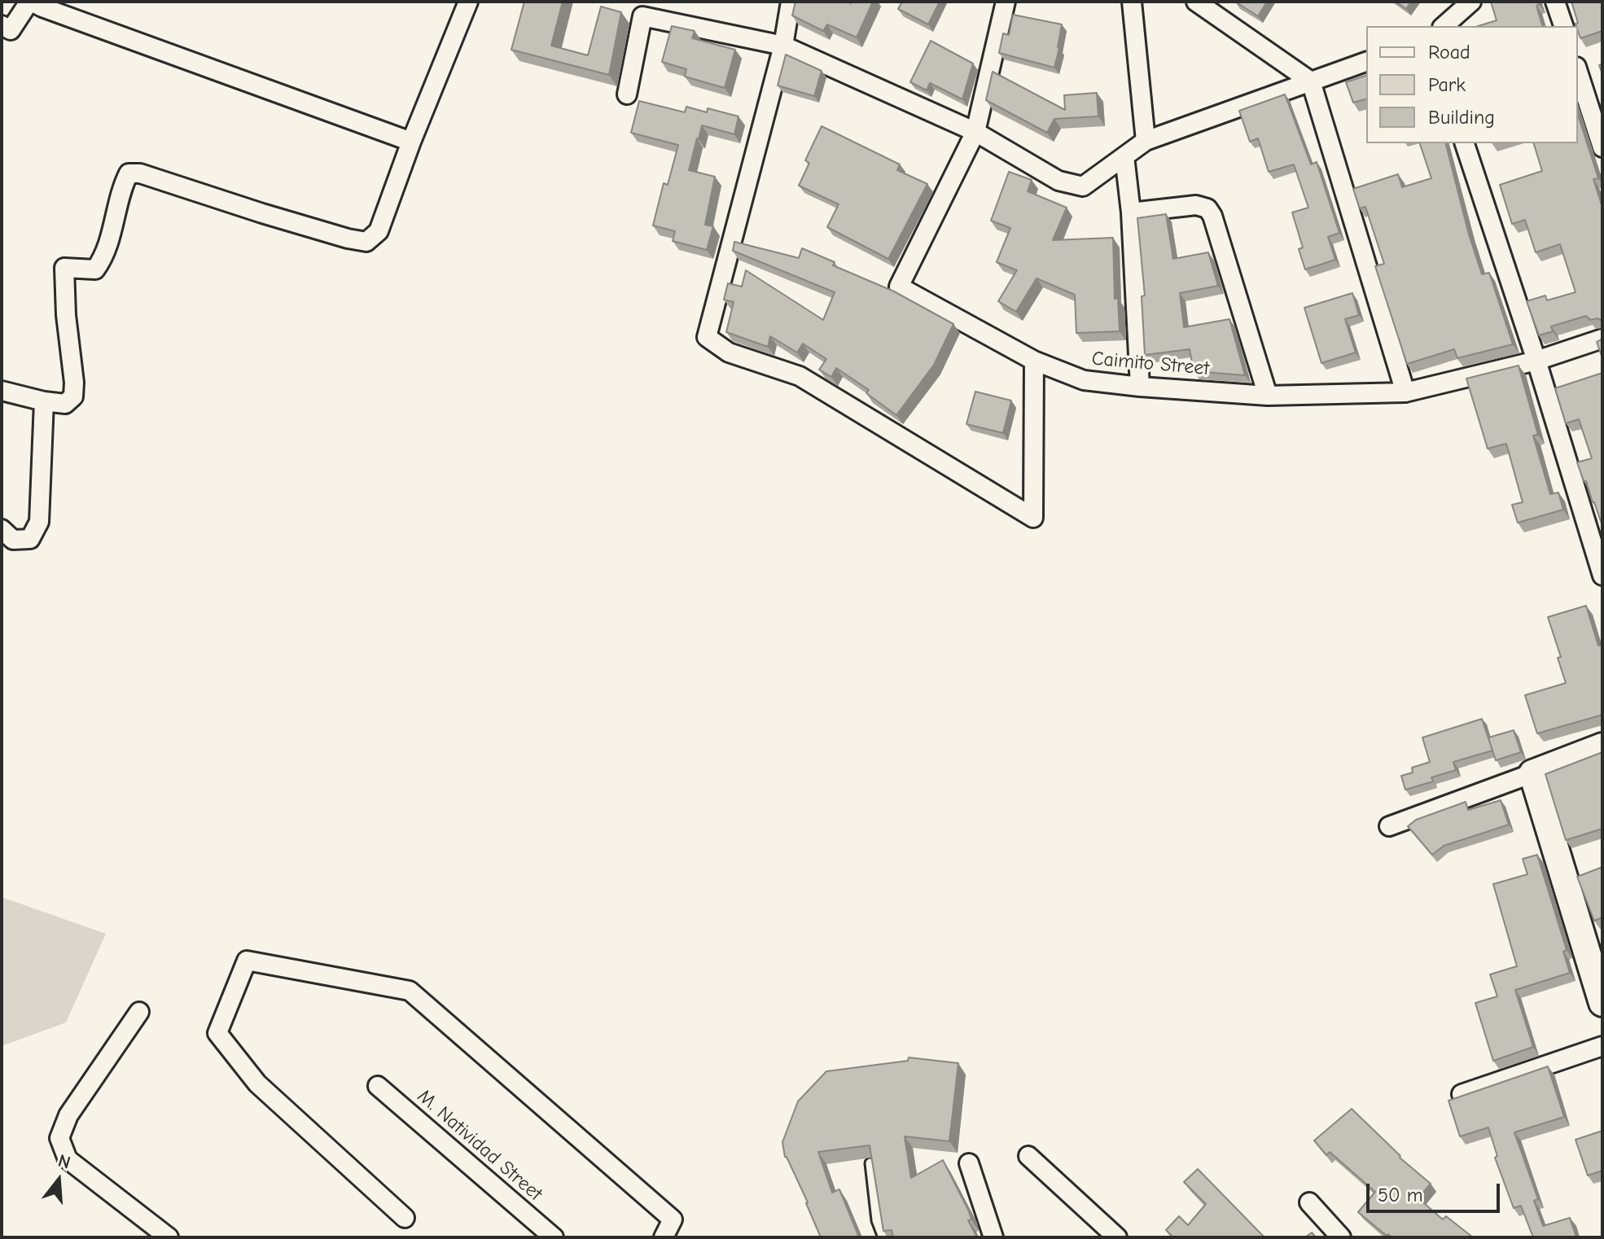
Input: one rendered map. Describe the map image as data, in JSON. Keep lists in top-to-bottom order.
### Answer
{
  "streets": {
    "street": ["Caimito Street", "M. Natividad Street"]
  },
  "legend": ["Road", "Park", "Building"],
  "scale_bar": "50 m",
  "north": "top"
}
